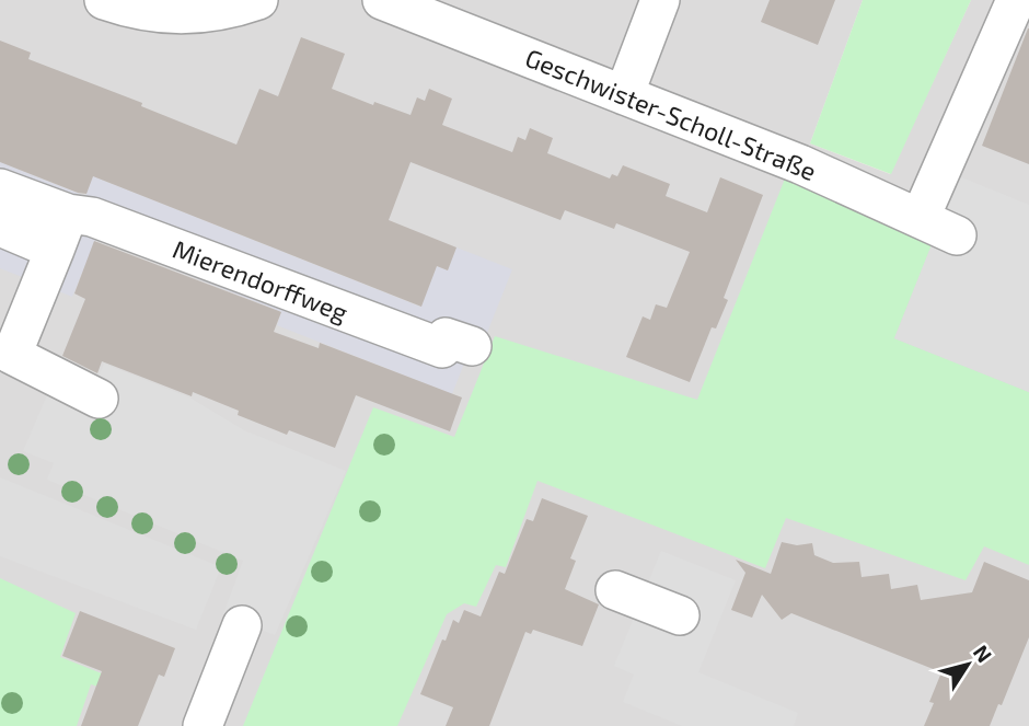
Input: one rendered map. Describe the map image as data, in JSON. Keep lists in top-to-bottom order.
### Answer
{
  "streets": {
    "street": ["Geschwister-Scholl-Straße", "Mierendorffweg"]
  },
  "north": "top right"
}
